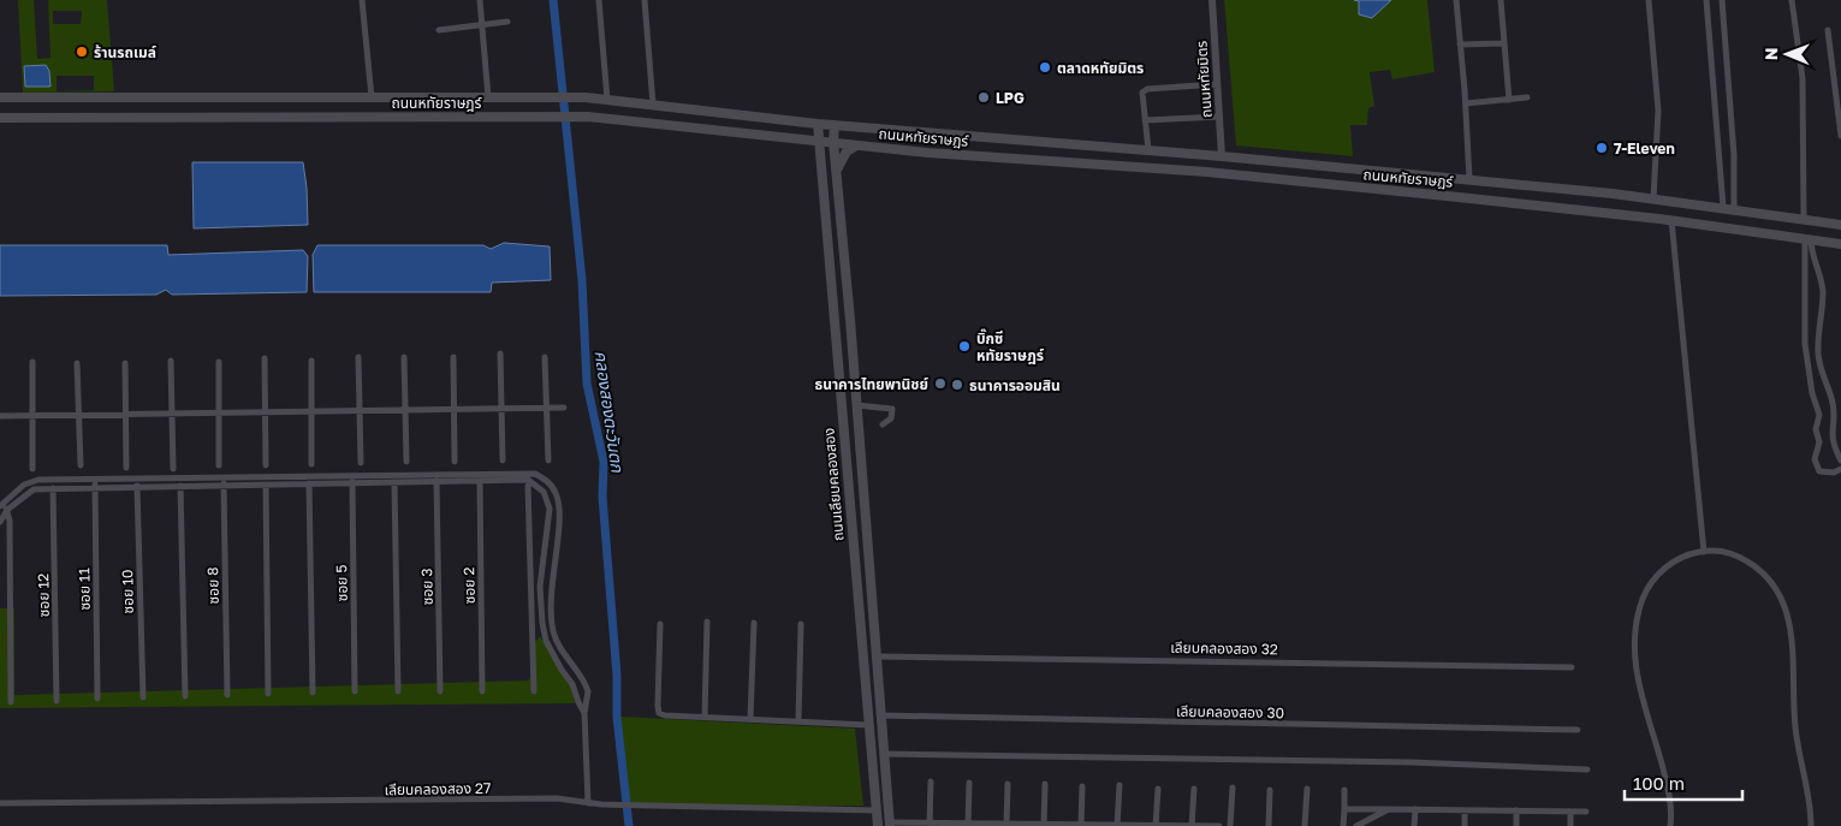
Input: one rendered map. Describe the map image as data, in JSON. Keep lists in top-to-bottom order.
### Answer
{
  "streets": {
    "main road": ["ถนนหทัยราษฎร์", "ถนนเลียบคลองสอง"],
    "street": [
      "ถนนหทัยมิตร",
      "ซอย 5",
      "ซอย 8",
      "ซอย 2",
      "ซอย 3",
      "ซอย 11",
      "ซอย 10",
      "ซอย 12",
      "เลียบคลองสอง 32",
      "เลียบคลองสอง 30",
      "เลียบคลองสอง 27"
    ]
  },
  "crossings": [
    ["ถนนหทัยมิตร", "ถนนหทัยราษฎร์"],
    ["ถนนหทัยราษฎร์", "ถนนเลียบคลองสอง"],
    ["ถนนเลียบคลองสอง", "เลียบคลองสอง 32"],
    ["ถนนเลียบคลองสอง", "เลียบคลองสอง 30"],
    ["ถนนเลียบคลองสอง", "เลียบคลองสอง 27"]
  ],
  "water": ["คลองสองตะวันตก"],
  "places": [
    "ร้านรถเมล์",
    "ตลาดหทัยมิตร",
    "LPG",
    "7-Eleven",
    "บิ๊กซี หทัยราษฎร์",
    "ธนาคารไทยพานิชย์",
    "ธนาคารออมสิน"
  ],
  "scale_bar": "100 m",
  "north": "left"
}
